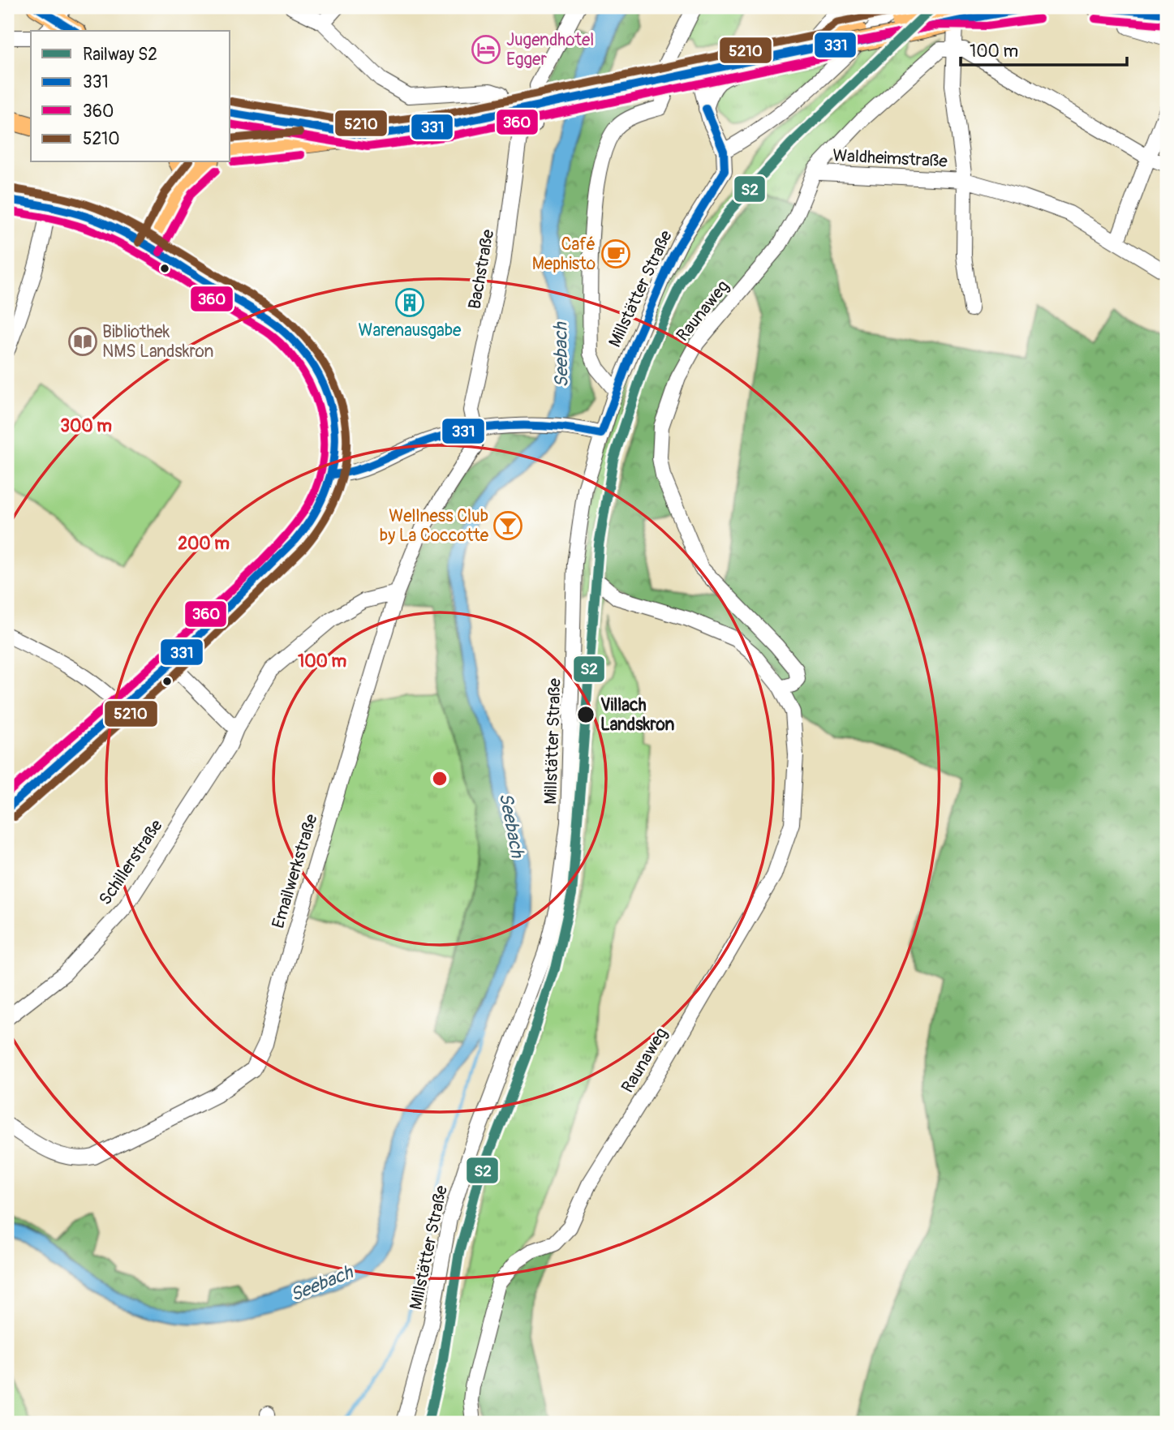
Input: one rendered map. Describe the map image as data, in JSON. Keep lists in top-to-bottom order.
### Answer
{
  "streets": {
    "street": [
      "Waldheimstraße",
      "Bachstraße",
      "Millstätter Straße",
      "Raunaweg",
      "Schillerstraße",
      "Emailwerkstraße"
    ]
  },
  "crossings": [
    ["Waldheimstraße", "Raunaweg"],
    ["Bachstraße", "Emailwerkstraße"],
    ["Schillerstraße", "Emailwerkstraße"]
  ],
  "water": ["Seebach"],
  "places": {
    "hotel": ["Jugendhotel Egger"],
    "cafe": ["Café Mephisto"],
    "building": ["Warenausgabe"],
    "library": ["Bibliothek NMS Landskron"],
    "bar": ["Wellness Club by La Coccotte"],
    "other": ["Villach Landskron"]
  },
  "lines": [
    "rail line S2",
    "transit line 331",
    "transit line 5210",
    "transit line 360"
  ],
  "legend": [
    "Railway S2",
    "331",
    "360",
    "5210"
  ],
  "scale_bar": "100 m",
  "rings": ["300 m", "200 m", "100 m"]
}
